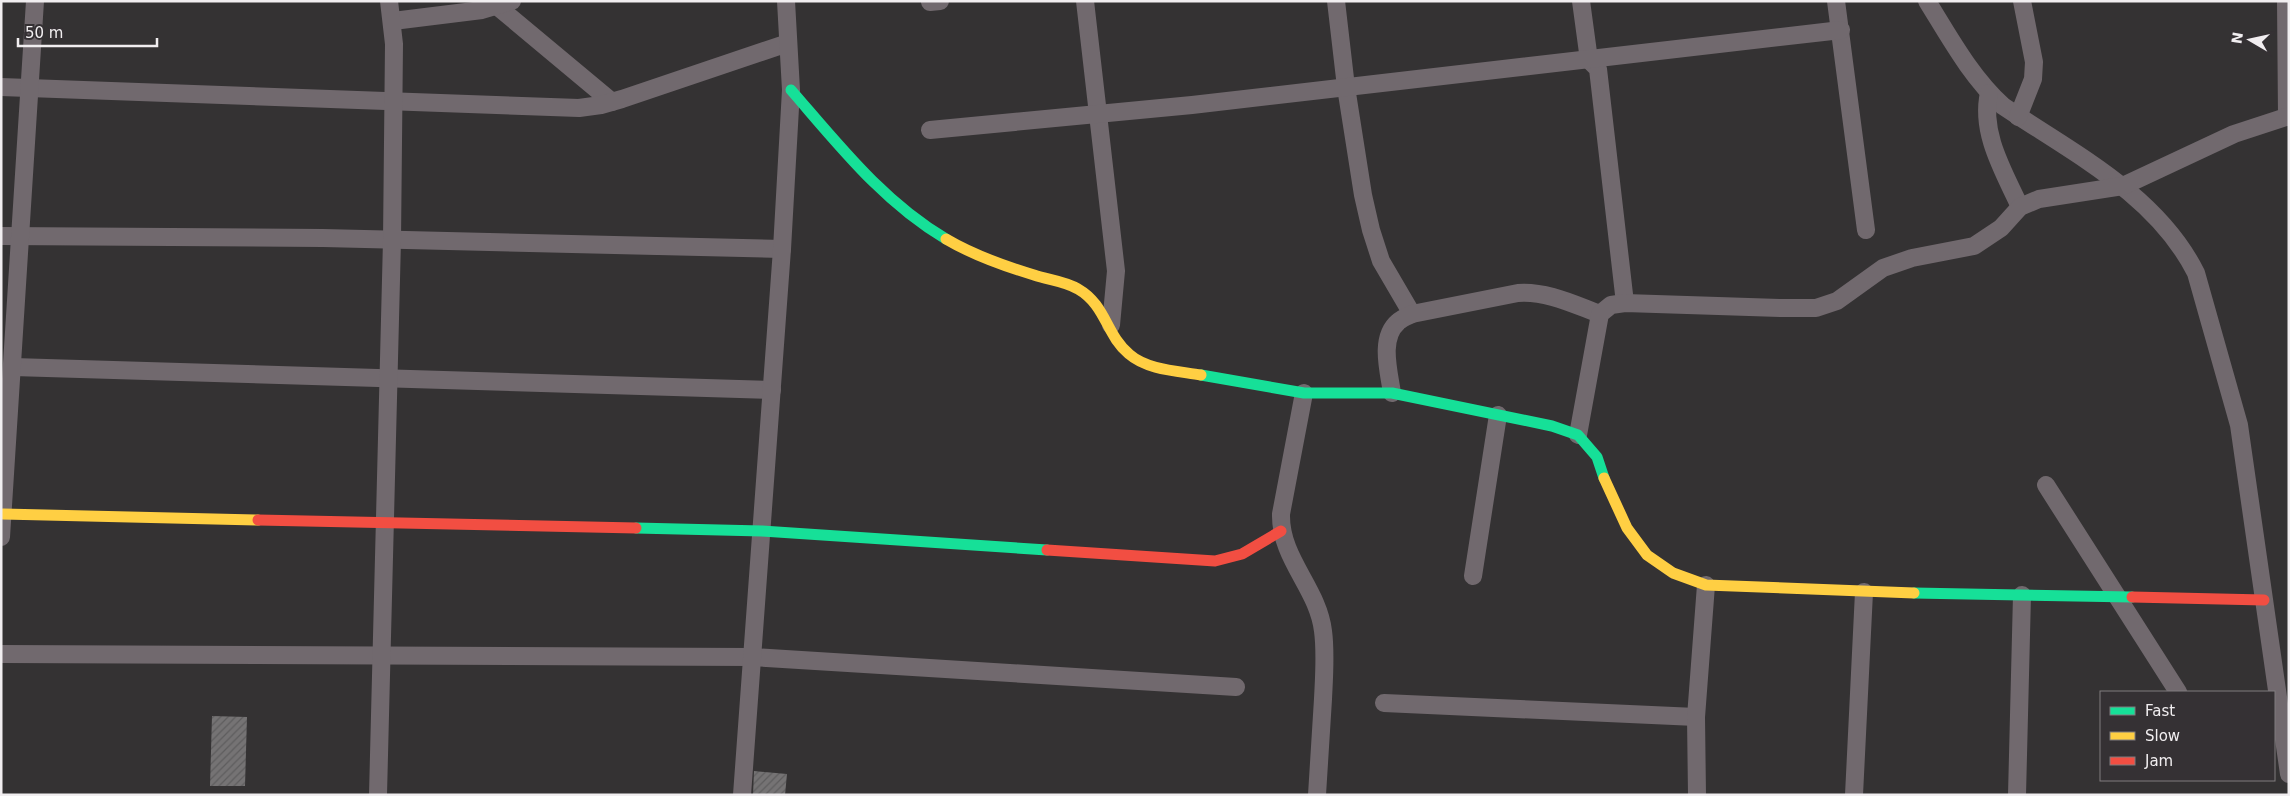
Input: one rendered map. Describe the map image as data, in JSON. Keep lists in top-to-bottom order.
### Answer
{
  "legend": ["Fast", "Slow", "Jam"],
  "scale_bar": "50 m",
  "north": "left"
}
